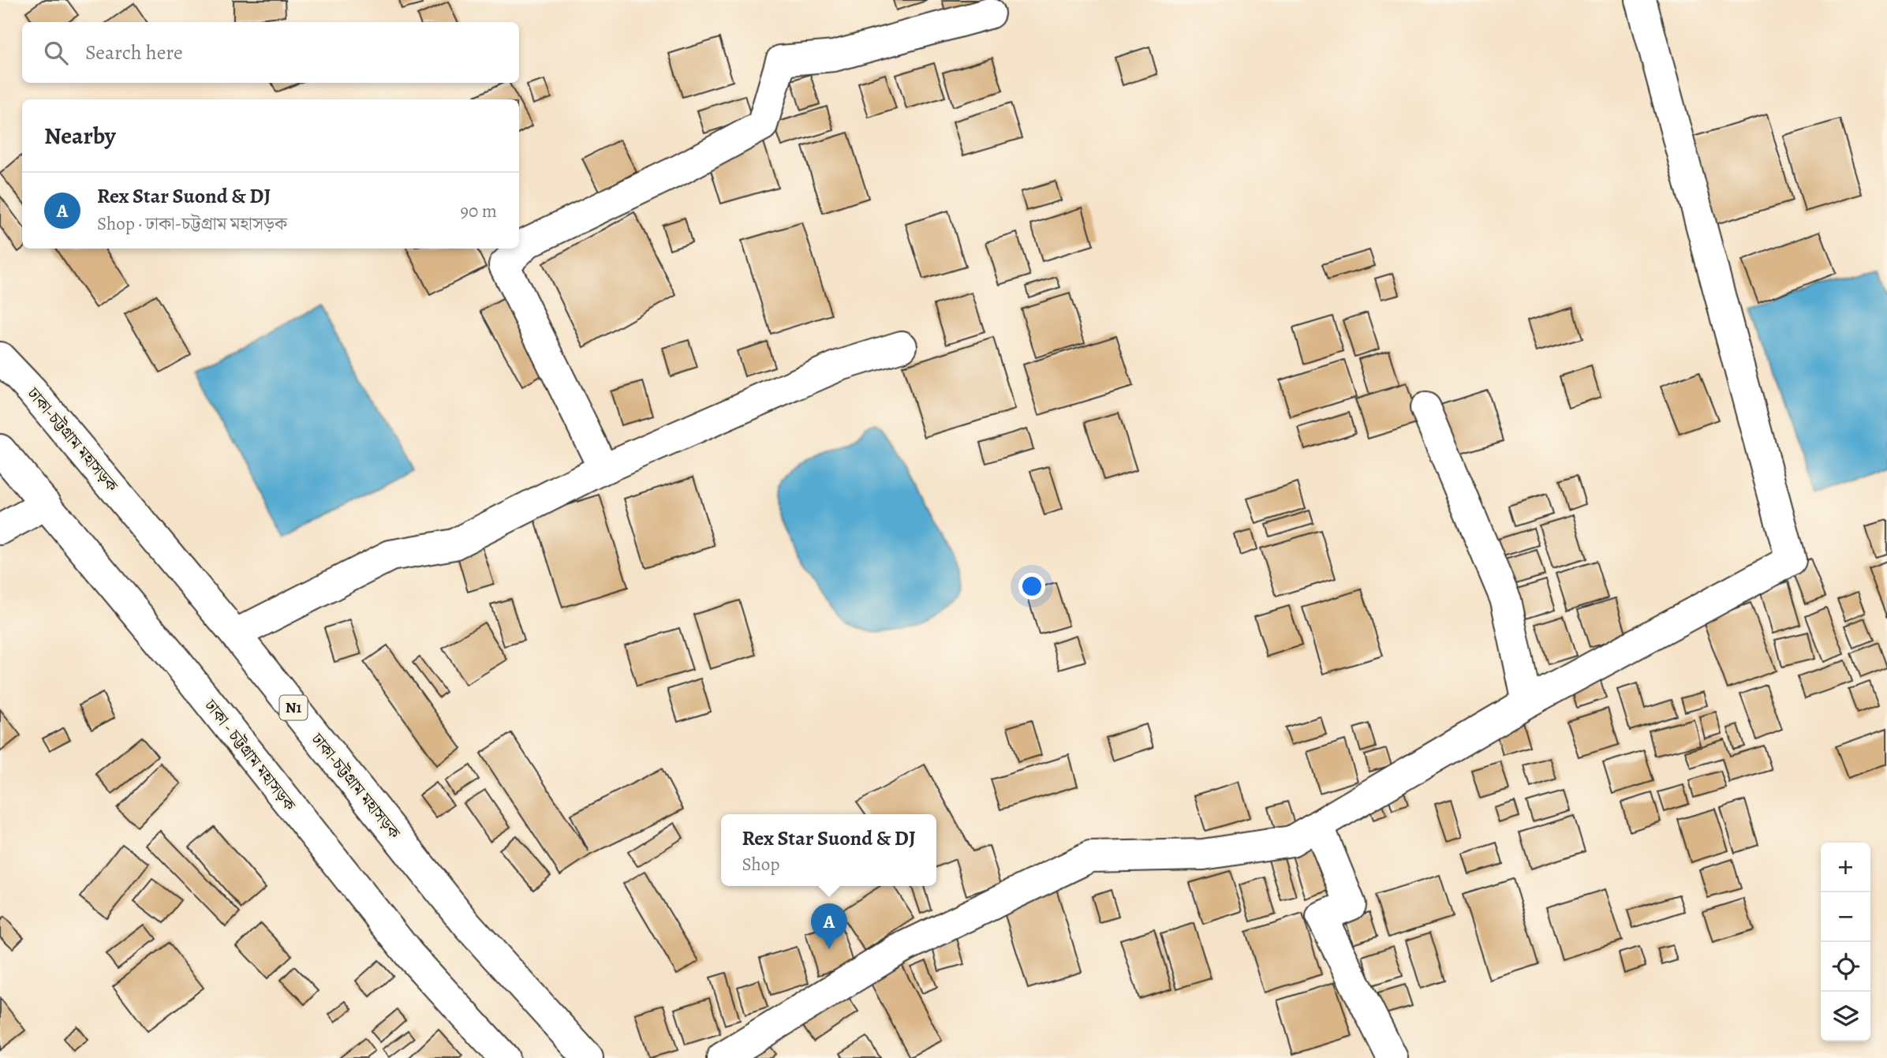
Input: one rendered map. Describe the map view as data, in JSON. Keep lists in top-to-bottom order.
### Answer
{
  "streets": {
    "main road": ["ঢাকা-চট্টগ্রাম মহাসড়ক", "N1", "ঢাকা - চট্টগ্রাম মহাসড়ক"]
  },
  "page": {
    "search": "Search here",
    "heading": "Nearby",
    "list": [
      {
        "mark": "A",
        "name": "Rex Star Suond & DJ",
        "note": "Shop · ঢাকা-চট্টগ্রাম মহাসড়ক",
        "value": "90 m"
      }
    ],
    "popup": ["Rex Star Suond & DJ", "Shop"],
    "map_buttons": ["+", "−"],
    "pins": "A"
  }
}
